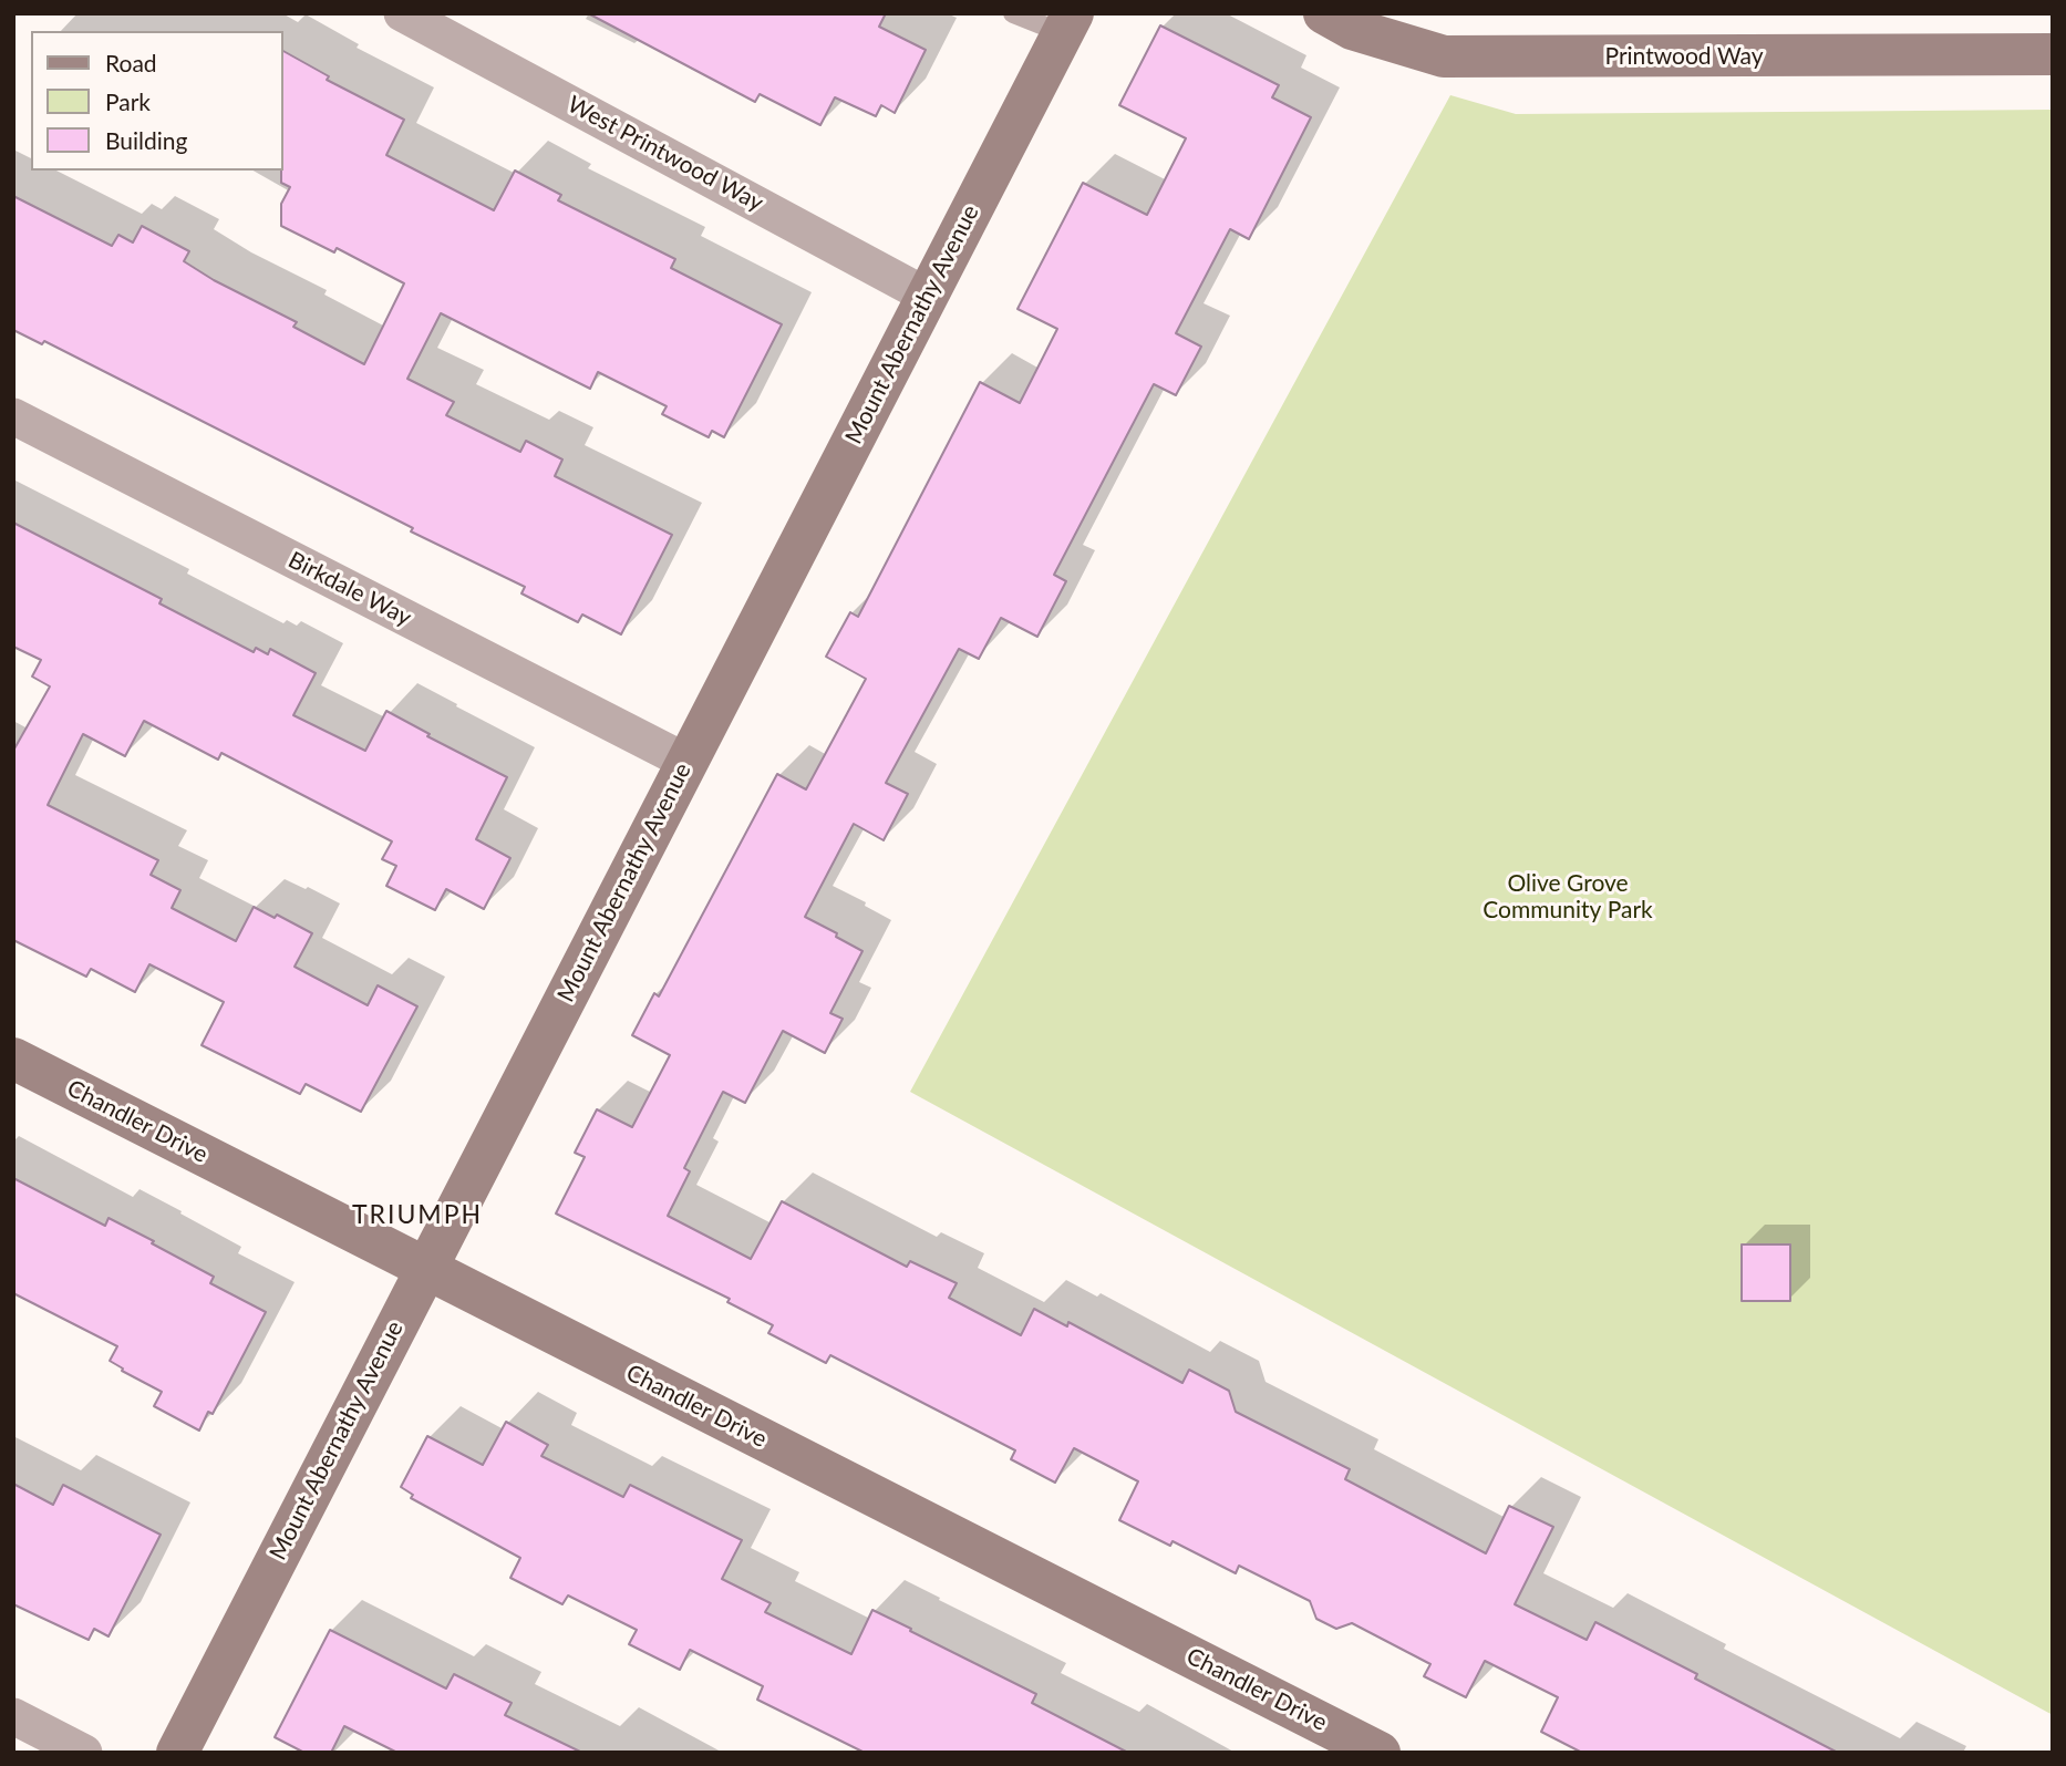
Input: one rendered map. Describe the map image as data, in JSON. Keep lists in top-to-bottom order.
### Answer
{
  "streets": {
    "street": [
      "Printwood Way",
      "West Printwood Way",
      "Mount Abernathy Avenue",
      "Birkdale Way",
      "Chandler Drive"
    ]
  },
  "crossings": [
    ["West Printwood Way", "Mount Abernathy Avenue"],
    ["Mount Abernathy Avenue", "Birkdale Way"],
    ["Mount Abernathy Avenue", "Chandler Drive"]
  ],
  "districts": ["TRIUMPH"],
  "parks": ["Olive Grove Community Park"],
  "legend": ["Road", "Park", "Building"]
}
